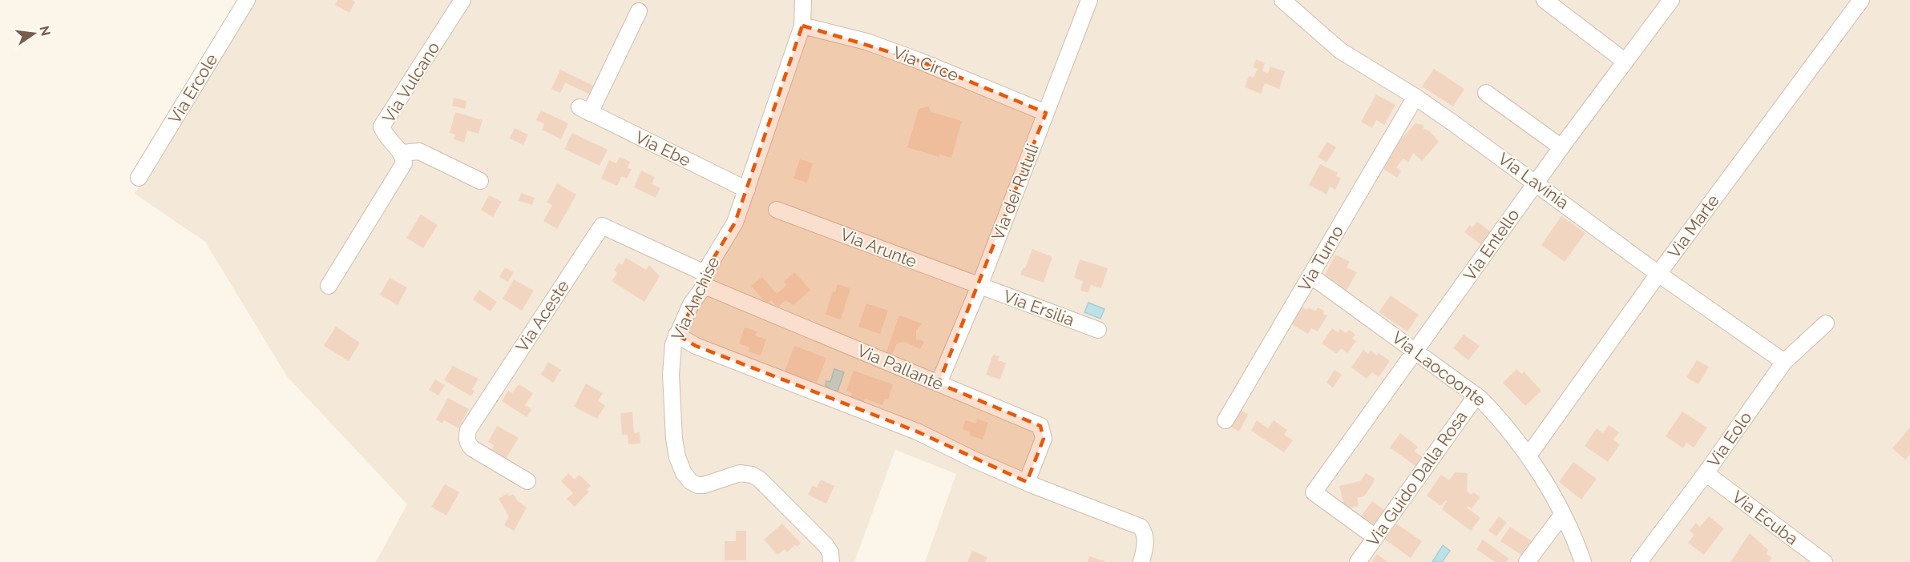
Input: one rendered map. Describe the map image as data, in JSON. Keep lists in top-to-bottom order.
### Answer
{
  "streets": {
    "street": [
      "Via Circe",
      "Via Vulcano",
      "Via Ercole",
      "Via Ebe",
      "Via Lavinia",
      "Via dei Rutuli",
      "Via Marte",
      "Via Entello",
      "Via Arunte",
      "Via Turno",
      "Via Anchise",
      "Via Ersilia",
      "Via Aceste",
      "Via Pallante",
      "Via Laocoonte",
      "Via Eolo",
      "Via Guido Dalla Rosa",
      "Via Ecuba"
    ]
  },
  "crossings": [
    ["Via Circe", "Via dei Rutuli"],
    ["Via Circe", "Via Anchise"],
    ["Via Ebe", "Via Anchise"],
    ["Via Lavinia", "Via Marte"],
    ["Via Lavinia", "Via Entello"],
    ["Via Lavinia", "Via Turno"],
    ["Via Lavinia", "Via Eolo"],
    ["Via dei Rutuli", "Via Arunte"],
    ["Via dei Rutuli", "Via Ersilia"],
    ["Via dei Rutuli", "Via Pallante"],
    ["Via Marte", "Via Laocoonte"],
    ["Via Entello", "Via Laocoonte"],
    ["Via Entello", "Via Guido Dalla Rosa"],
    ["Via Arunte", "Via Ersilia"],
    ["Via Turno", "Via Laocoonte"],
    ["Via Anchise", "Via Aceste"],
    ["Via Anchise", "Via Pallante"],
    ["Via Aceste", "Via Pallante"],
    ["Via Laocoonte", "Via Guido Dalla Rosa"],
    ["Via Eolo", "Via Ecuba"]
  ],
  "north": "right"
}
